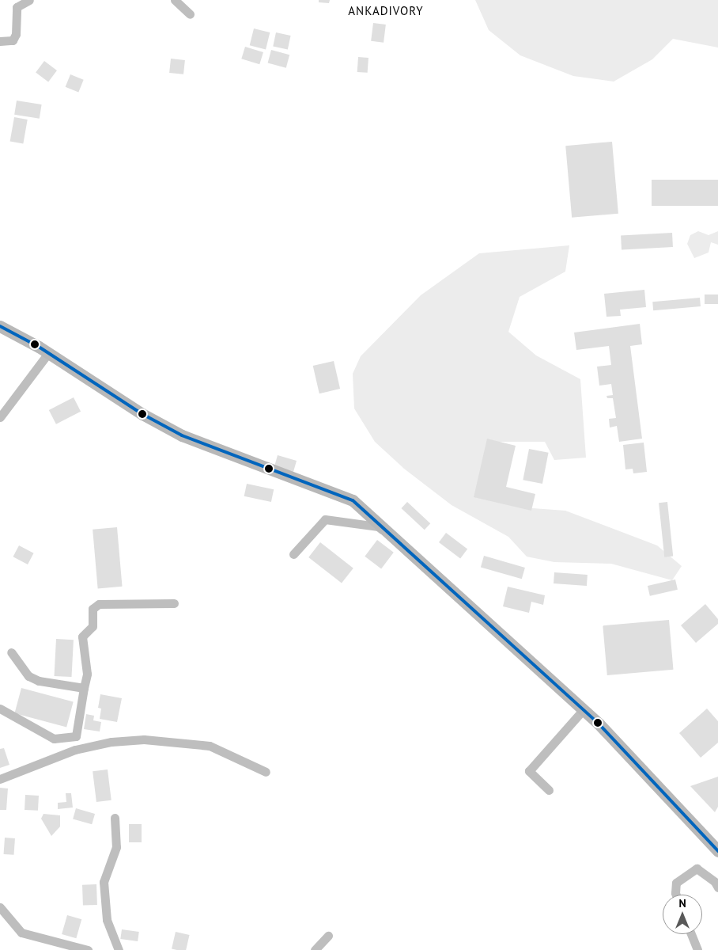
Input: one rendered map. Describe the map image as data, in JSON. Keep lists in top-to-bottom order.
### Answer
{
  "districts": ["ANKADIVORY"],
  "north": "top"
}
